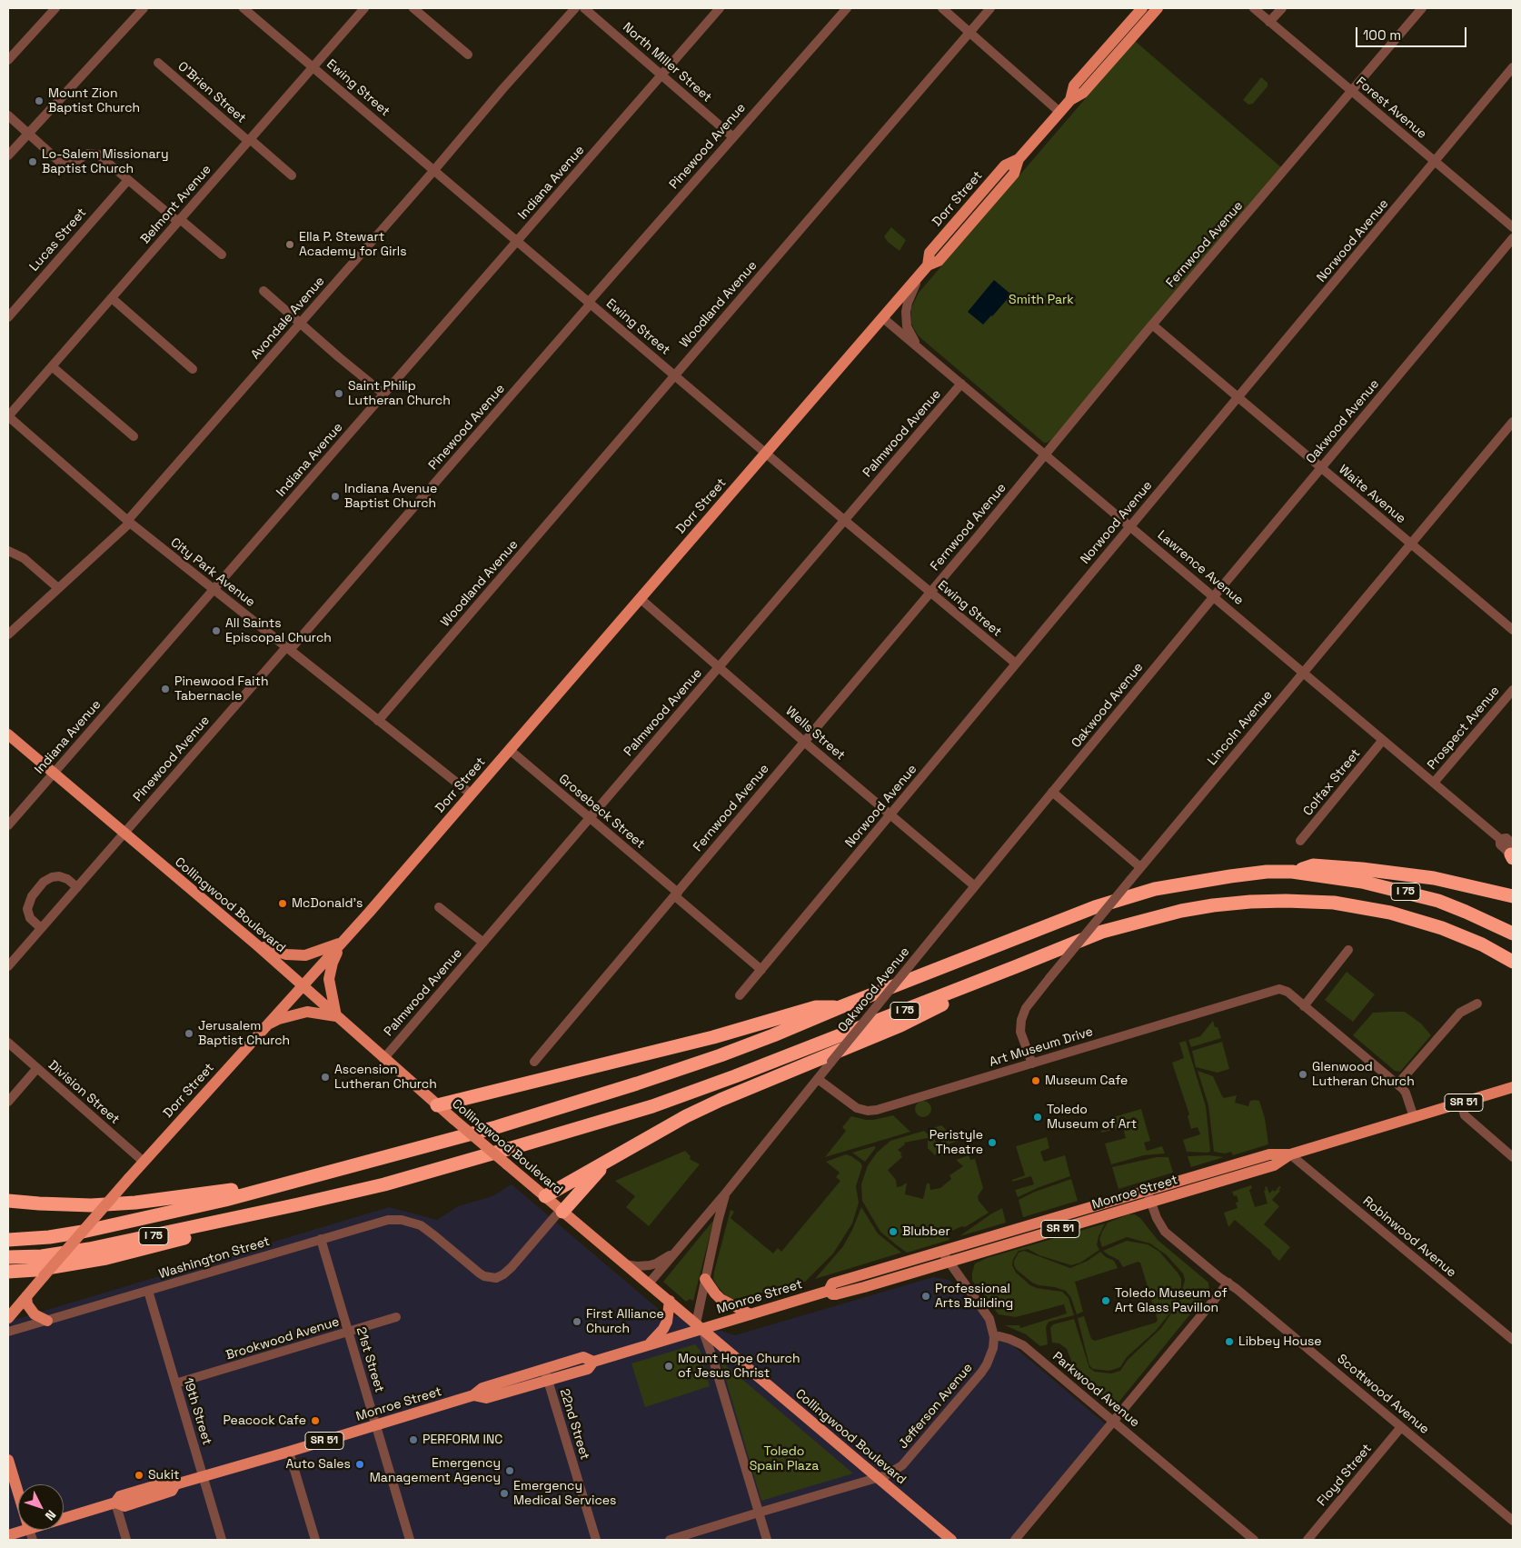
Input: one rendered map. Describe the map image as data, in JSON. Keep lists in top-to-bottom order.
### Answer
{
  "streets": {
    "highway": ["I 75"],
    "main road": [
      "Dorr Street",
      "Collingwood Boulevard",
      "SR 51",
      "Monroe Street"
    ],
    "street": [
      "North Miller Street",
      "Ewing Street",
      "O'Brien Street",
      "Forest Avenue",
      "Pinewood Avenue",
      "Indiana Avenue",
      "Belmont Avenue",
      "Lucas Street",
      "Norwood Avenue",
      "Fernwood Avenue",
      "Woodland Avenue",
      "Avondale Avenue",
      "Oakwood Avenue",
      "Palmwood Avenue",
      "Waite Avenue",
      "Lawrence Avenue",
      "City Park Avenue",
      "Lincoln Avenue",
      "Prospect Avenue",
      "Wells Street",
      "Colfax Street",
      "Grosebeck Street",
      "Art Museum Drive",
      "Division Street",
      "Robinwood Avenue",
      "Washington Street",
      "Brookwood Avenue",
      "21st Street",
      "Parkwood Avenue",
      "Scottwood Avenue",
      "Jefferson Avenue",
      "19th Street",
      "22nd Street",
      "Floyd Street"
    ]
  },
  "crossings": [
    ["North Miller Street", "Pinewood Avenue"],
    ["North Miller Street", "Indiana Avenue"],
    ["Ewing Street", "Pinewood Avenue"],
    ["Ewing Street", "Indiana Avenue"],
    ["Ewing Street", "Dorr Street"],
    ["Ewing Street", "Belmont Avenue"],
    ["Ewing Street", "Norwood Avenue"],
    ["Ewing Street", "Fernwood Avenue"],
    ["Ewing Street", "Woodland Avenue"],
    ["Ewing Street", "Avondale Avenue"],
    ["Ewing Street", "Palmwood Avenue"],
    ["O'Brien Street", "Belmont Avenue"],
    ["Forest Avenue", "Norwood Avenue"],
    ["Forest Avenue", "Fernwood Avenue"],
    ["Pinewood Avenue", "City Park Avenue"],
    ["Pinewood Avenue", "Collingwood Boulevard"],
    ["Indiana Avenue", "City Park Avenue"],
    ["Indiana Avenue", "Collingwood Boulevard"],
    ["Dorr Street", "Lawrence Avenue"],
    ["Dorr Street", "City Park Avenue"],
    ["Dorr Street", "Wells Street"],
    ["Dorr Street", "Grosebeck Street"],
    ["Dorr Street", "Collingwood Boulevard"],
    ["Dorr Street", "Division Street"],
    ["Belmont Avenue", "City Park Avenue"],
    ["Norwood Avenue", "Waite Avenue"],
    ["Norwood Avenue", "Lawrence Avenue"],
    ["Norwood Avenue", "Wells Street"],
    ["Norwood Avenue", "Grosebeck Street"],
    ["Fernwood Avenue", "Waite Avenue"],
    ["Fernwood Avenue", "Lawrence Avenue"],
    ["Fernwood Avenue", "Wells Street"],
    ["Fernwood Avenue", "Grosebeck Street"],
    ["Woodland Avenue", "City Park Avenue"],
    ["Avondale Avenue", "City Park Avenue"],
    ["Oakwood Avenue", "Waite Avenue"],
    ["Oakwood Avenue", "Lawrence Avenue"],
    ["Oakwood Avenue", "Wells Street"],
    ["Oakwood Avenue", "Collingwood Boulevard"],
    ["Oakwood Avenue", "Art Museum Drive"],
    ["Oakwood Avenue", "Monroe Street"],
    ["Palmwood Avenue", "Lawrence Avenue"],
    ["Palmwood Avenue", "Wells Street"],
    ["Palmwood Avenue", "Grosebeck Street"],
    ["Palmwood Avenue", "Collingwood Boulevard"],
    ["Waite Avenue", "Lincoln Avenue"],
    ["Lawrence Avenue", "Lincoln Avenue"],
    ["Lawrence Avenue", "Prospect Avenue"],
    ["Lawrence Avenue", "Colfax Street"],
    ["Lincoln Avenue", "Art Museum Drive"],
    ["Collingwood Boulevard", "Monroe Street"],
    ["Collingwood Boulevard", "Washington Street"],
    ["Collingwood Boulevard", "Jefferson Avenue"],
    ["Monroe Street", "Robinwood Avenue"],
    ["Monroe Street", "21st Street"],
    ["Monroe Street", "Scottwood Avenue"],
    ["Monroe Street", "19th Street"],
    ["Monroe Street", "22nd Street"],
    ["Washington Street", "21st Street"],
    ["Washington Street", "19th Street"],
    ["Brookwood Avenue", "21st Street"],
    ["Brookwood Avenue", "19th Street"],
    ["Parkwood Avenue", "Jefferson Avenue"],
    ["Scottwood Avenue", "Floyd Street"]
  ],
  "parks": ["Smith Park", "Toledo Spain Plaza"],
  "places": [
    "Mount Zion Baptist Church",
    "Lo-Salem Missionary Baptist Church",
    "Ella P. Stewart Academy for Girls",
    "Saint Philip Lutheran Church",
    "Indiana Avenue Baptist Church",
    "All Saints Episcopal Church",
    "Pinewood Faith Tabernacle",
    "McDonald's",
    "Jerusalem Baptist Church",
    "Glenwood Lutheran Church",
    "Ascension Lutheran Church",
    "Museum Cafe",
    "Toledo Museum of Art",
    "Peristyle Theatre",
    "Blubber",
    "Professional Arts Building",
    "Toledo Museum of Art Glass Pavillon",
    "First Alliance Church",
    "Libbey House",
    "Mount Hope Church of Jesus Christ",
    "Peacock Cafe",
    "PERFORM INC",
    "Auto Sales",
    "Emergency Management Agency",
    "Sukit",
    "Emergency Medical Services"
  ],
  "scale_bar": "100 m",
  "north": "bottom right"
}
